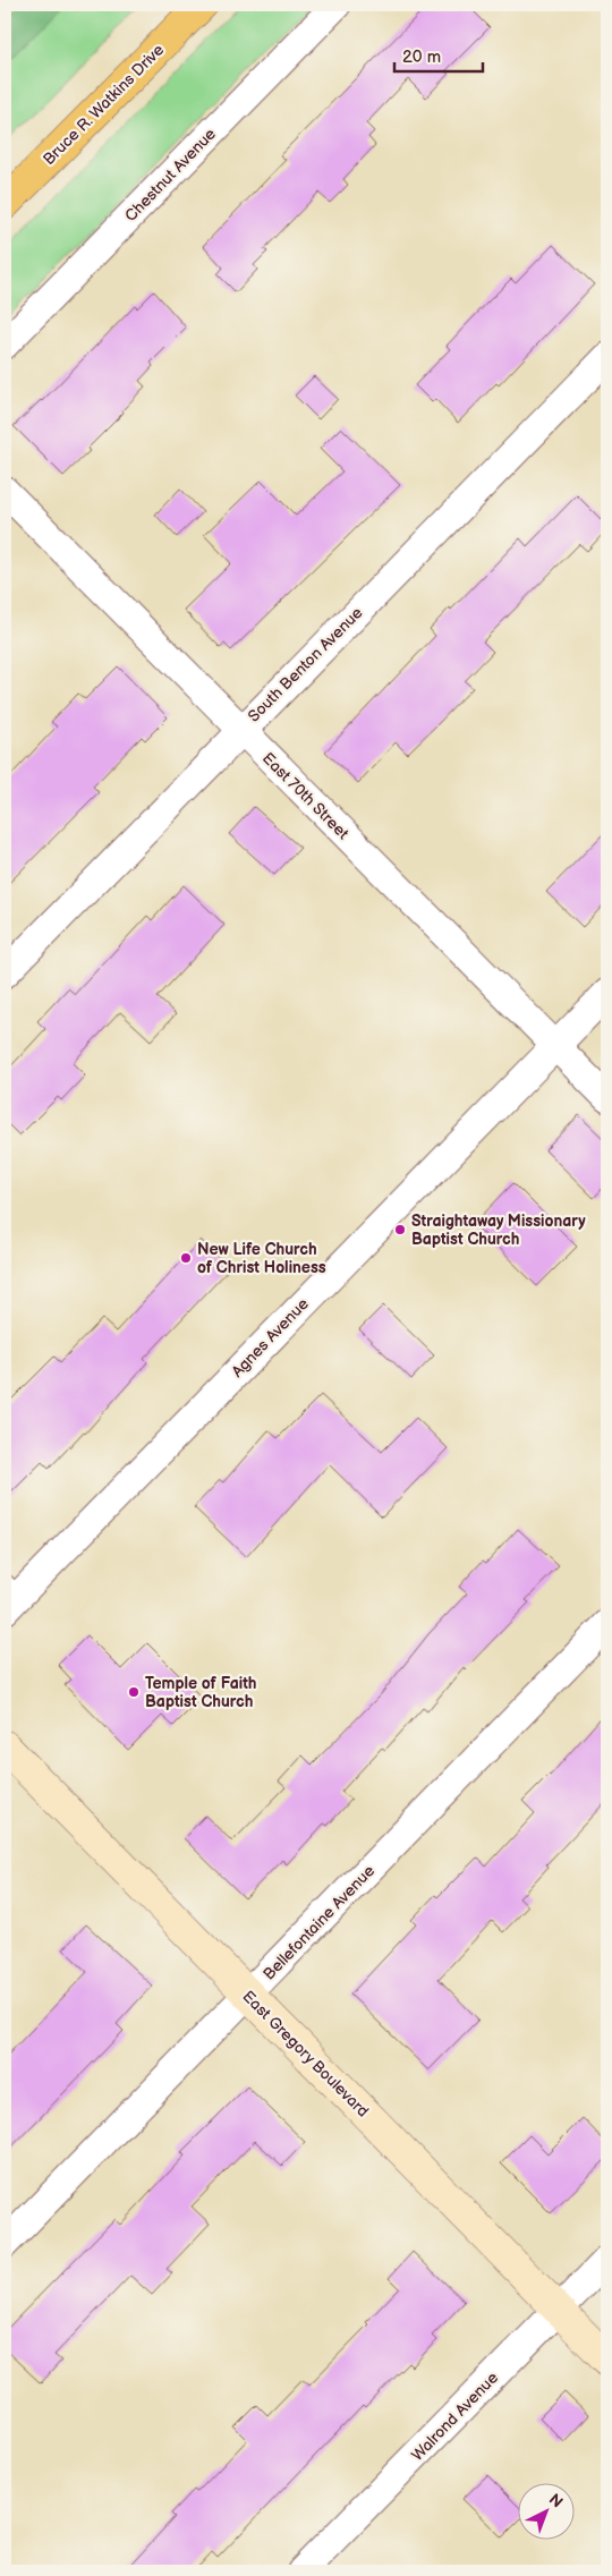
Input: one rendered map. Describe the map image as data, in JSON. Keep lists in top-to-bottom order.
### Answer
{
  "streets": {
    "highway": ["Bruce R. Watkins Drive"],
    "main road": ["East Gregory Boulevard"],
    "street": [
      "Chestnut Avenue",
      "South Benton Avenue",
      "East 70th Street",
      "Agnes Avenue",
      "Bellefontaine Avenue",
      "Walrond Avenue"
    ]
  },
  "crossings": [
    ["South Benton Avenue", "East 70th Street"],
    ["East 70th Street", "Agnes Avenue"],
    ["Bellefontaine Avenue", "East Gregory Boulevard"],
    ["East Gregory Boulevard", "Walrond Avenue"]
  ],
  "places": ["Straightaway Missionary Baptist Church", "New Life Church of Christ Holiness", "Temple of Faith Baptist Church"],
  "scale_bar": "20 m",
  "north": "top right"
}
